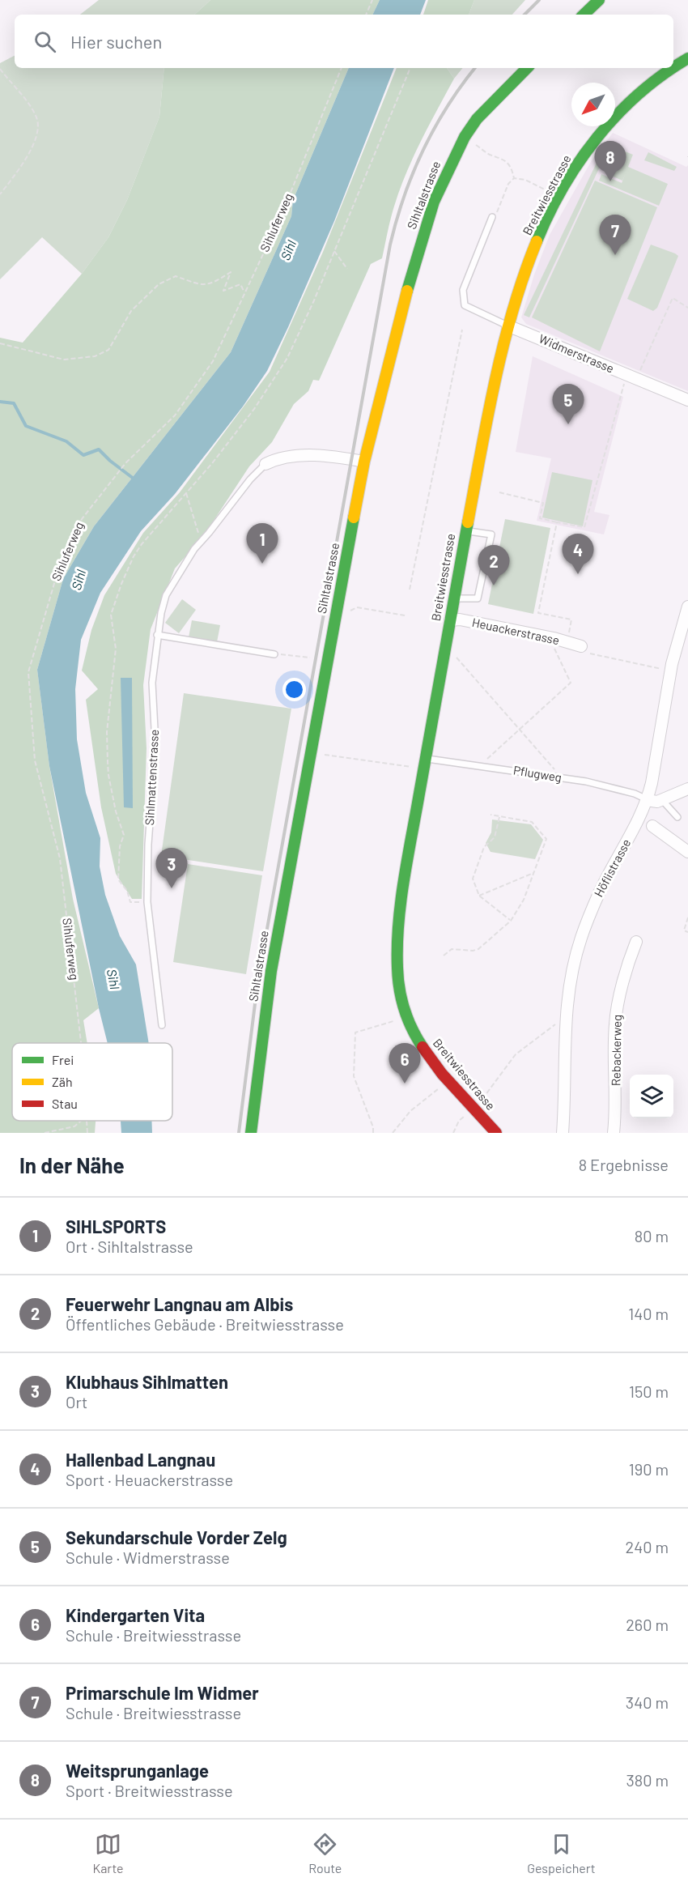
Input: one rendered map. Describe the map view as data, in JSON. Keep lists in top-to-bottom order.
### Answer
{
  "streets": {
    "street": [
      "Sihltalstrasse",
      "Breitwiesstrasse",
      "Widmerstrasse",
      "Heuackerstrasse",
      "Höflistrasse",
      "Rebackerweg"
    ],
    "lane": ["Pflugweg", "Sihlmattenstrasse"],
    "path": ["Sihluferweg"]
  },
  "crossings": [
    ["Breitwiesstrasse", "Widmerstrasse"],
    ["Breitwiesstrasse", "Heuackerstrasse"],
    ["Breitwiesstrasse", "Pflugweg"],
    ["Pflugweg", "Höflistrasse"]
  ],
  "water": ["Sihl"],
  "legend": ["Frei", "Zäh", "Stau"],
  "north": "bottom left",
  "page": {
    "search": "Hier suchen",
    "pins": [
      "8",
      "7",
      "5",
      "1",
      "4",
      "2",
      "3",
      "6"
    ],
    "heading": ["In der Nähe", "8 Ergebnisse"],
    "list": [
      {
        "mark": "1",
        "name": "SIHLSPORTS",
        "note": "Ort · Sihltalstrasse",
        "value": "80 m"
      },
      {
        "mark": "2",
        "name": "Feuerwehr Langnau am Albis",
        "note": "Öffentliches Gebäude · Breitwiesstrasse",
        "value": "140 m"
      },
      {
        "mark": "3",
        "name": "Klubhaus Sihlmatten",
        "note": "Ort",
        "value": "150 m"
      },
      {
        "mark": "4",
        "name": "Hallenbad Langnau",
        "note": "Sport · Heuackerstrasse",
        "value": "190 m"
      },
      {
        "mark": "5",
        "name": "Sekundarschule Vorder Zelg",
        "note": "Schule · Widmerstrasse",
        "value": "240 m"
      },
      {
        "mark": "6",
        "name": "Kindergarten Vita",
        "note": "Schule · Breitwiesstrasse",
        "value": "260 m"
      },
      {
        "mark": "7",
        "name": "Primarschule Im Widmer",
        "note": "Schule · Breitwiesstrasse",
        "value": "340 m"
      },
      {
        "mark": "8",
        "name": "Weitsprunganlage",
        "note": "Sport · Breitwiesstrasse",
        "value": "380 m"
      }
    ],
    "nav": ["Karte", "Route", "Gespeichert"]
  }
}
